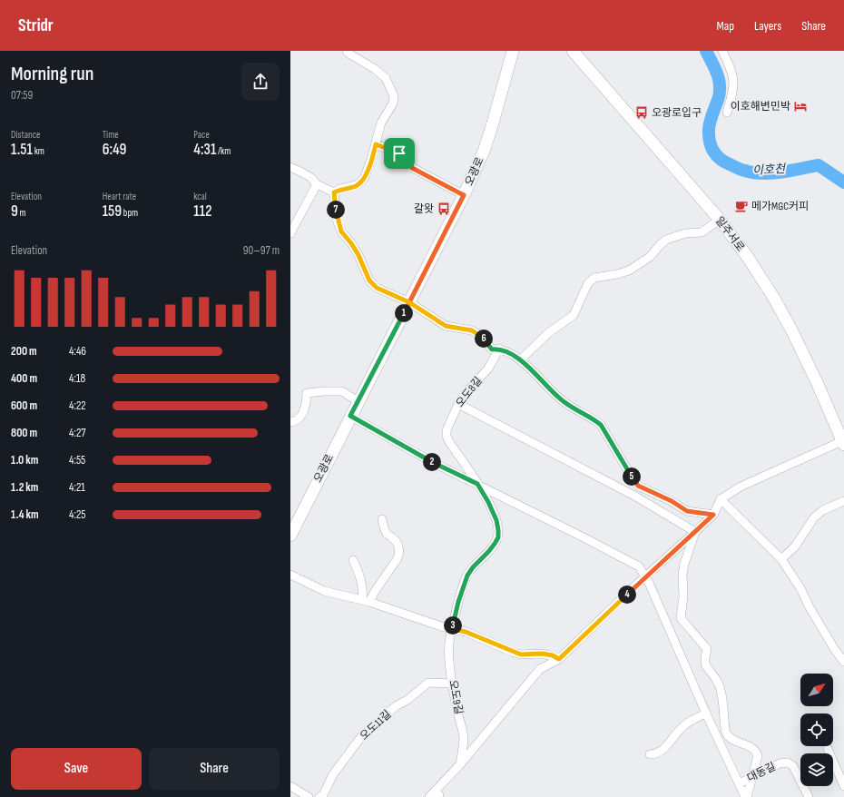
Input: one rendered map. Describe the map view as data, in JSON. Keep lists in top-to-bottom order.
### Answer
{
  "streets": {
    "main road": ["오광로", "일주서로"],
    "street": [
      "오도8길",
      "오도9길",
      "오도11길",
      "대동길"
    ]
  },
  "crossings": [
    ["오도8길", "오도9길"],
    ["오도9길", "오도11길"]
  ],
  "water": ["이호천"],
  "places": {
    "hotel": ["이호해변민박"],
    "bus stop": ["오광로입구", "갈왓"],
    "cafe": ["메가MGC커피"]
  },
  "north": "top right",
  "page": {
    "header": "Stridr",
    "nav": ["Map", "Layers", "Share"],
    "heading": ["Morning run", "07:59"],
    "stats": [
      ["Distance", "1.51 km"],
      ["Time", "6:49"],
      ["Pace", "4:31 /km"],
      ["Elevation", "9 m"],
      ["Heart rate", "159 bpm"],
      ["kcal", "112"]
    ],
    "pins": [
      "7",
      "1",
      "6",
      "2",
      "5",
      "4",
      "3"
    ],
    "chart": ["Elevation", "90–97 m"],
    "list": [
      {
        "name": "200 m",
        "note": "4:46"
      },
      {
        "name": "400 m",
        "note": "4:18"
      },
      {
        "name": "600 m",
        "note": "4:22"
      },
      {
        "name": "800 m",
        "note": "4:27"
      },
      {
        "name": "1.0 km",
        "note": "4:55"
      },
      {
        "name": "1.2 km",
        "note": "4:21"
      },
      {
        "name": "1.4 km",
        "note": "4:25"
      }
    ],
    "buttons": ["Save", "Share"]
  }
}
